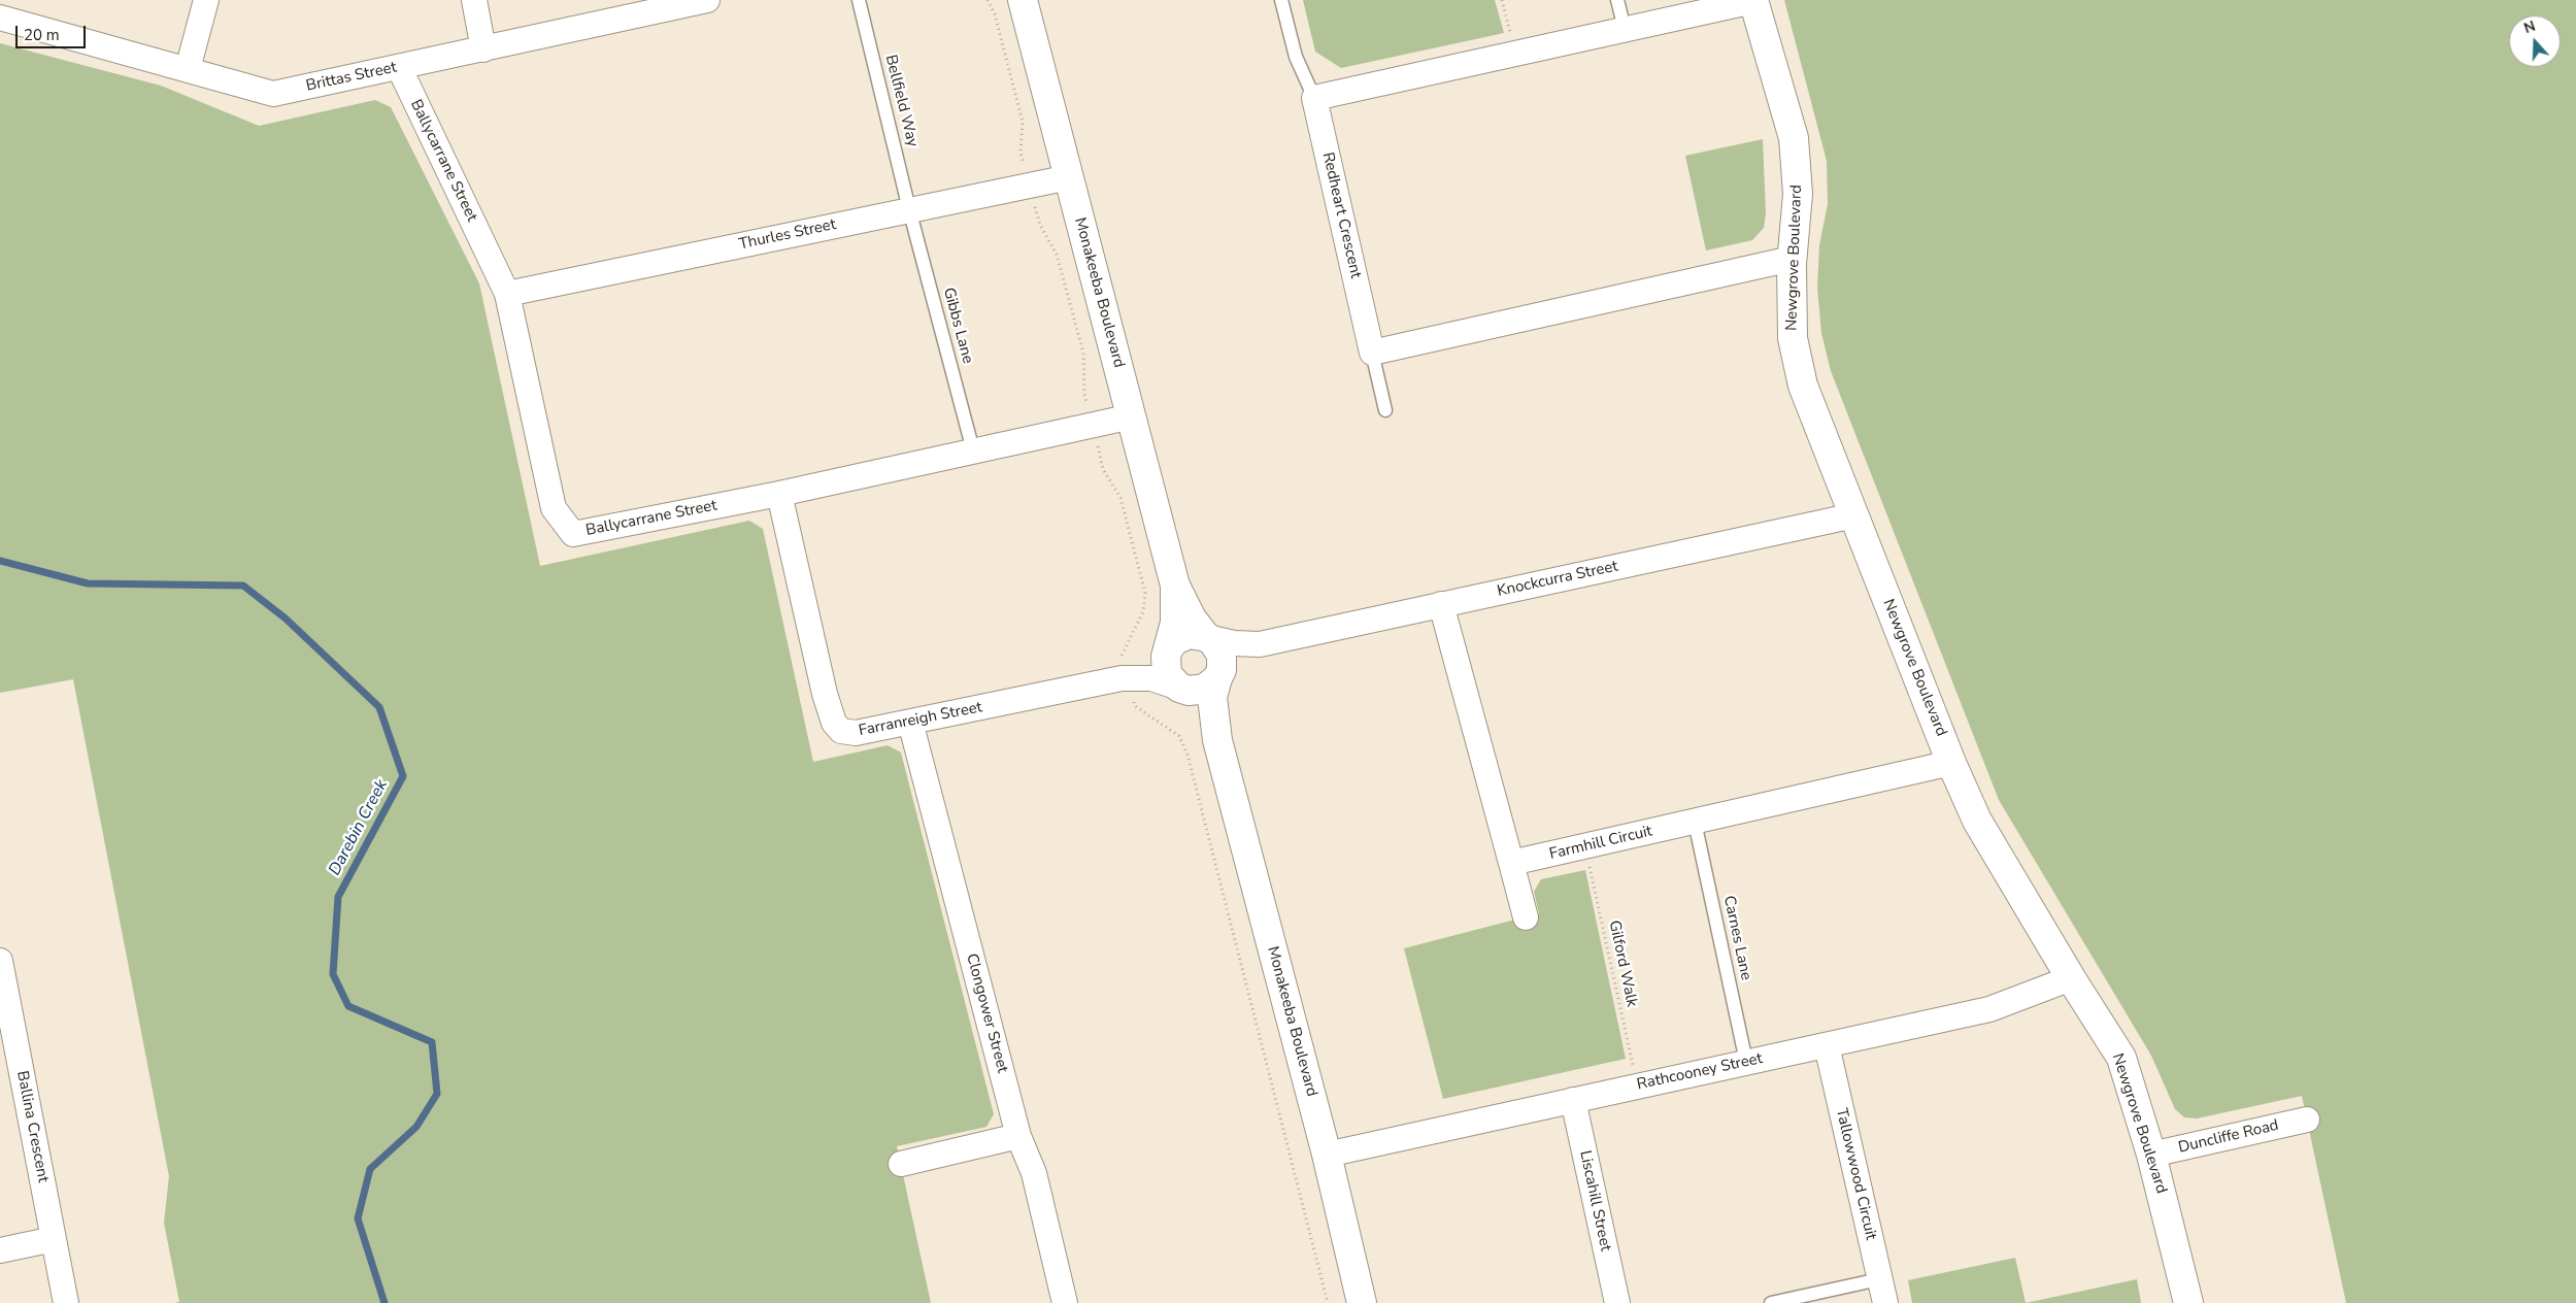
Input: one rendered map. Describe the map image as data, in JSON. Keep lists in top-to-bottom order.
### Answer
{
  "streets": {
    "street": [
      "Brittas Street",
      "Ballycarrane Street",
      "Redheart Crescent",
      "Thurles Street",
      "Newgrove Boulevard",
      "Monakeeba Boulevard",
      "Knockcurra Street",
      "Farranreigh Street",
      "Farmhill Circuit",
      "Clongower Street",
      "Rathcooney Street",
      "Ballina Crescent",
      "Duncliffe Road",
      "Tallowwood Circuit",
      "Liscahill Street"
    ],
    "lane": ["Bellfield Way", "Gibbs Lane", "Carnes Lane"],
    "path": ["Gilford Walk"]
  },
  "crossings": [
    ["Brittas Street", "Ballycarrane Street"],
    ["Bellfield Way", "Thurles Street"],
    ["Bellfield Way", "Gibbs Lane"],
    ["Ballycarrane Street", "Thurles Street"],
    ["Ballycarrane Street", "Monakeeba Boulevard"],
    ["Ballycarrane Street", "Gibbs Lane"],
    ["Ballycarrane Street", "Farranreigh Street"],
    ["Thurles Street", "Monakeeba Boulevard"],
    ["Thurles Street", "Gibbs Lane"],
    ["Newgrove Boulevard", "Knockcurra Street"],
    ["Newgrove Boulevard", "Farmhill Circuit"],
    ["Newgrove Boulevard", "Rathcooney Street"],
    ["Newgrove Boulevard", "Duncliffe Road"],
    ["Monakeeba Boulevard", "Knockcurra Street"],
    ["Monakeeba Boulevard", "Farranreigh Street"],
    ["Monakeeba Boulevard", "Rathcooney Street"],
    ["Knockcurra Street", "Farranreigh Street"],
    ["Farranreigh Street", "Clongower Street"],
    ["Farmhill Circuit", "Carnes Lane"],
    ["Farmhill Circuit", "Gilford Walk"],
    ["Carnes Lane", "Rathcooney Street"],
    ["Gilford Walk", "Rathcooney Street"],
    ["Rathcooney Street", "Tallowwood Circuit"],
    ["Rathcooney Street", "Liscahill Street"]
  ],
  "water": ["Darebin Creek"],
  "scale_bar": "20 m",
  "north": "top"
}
